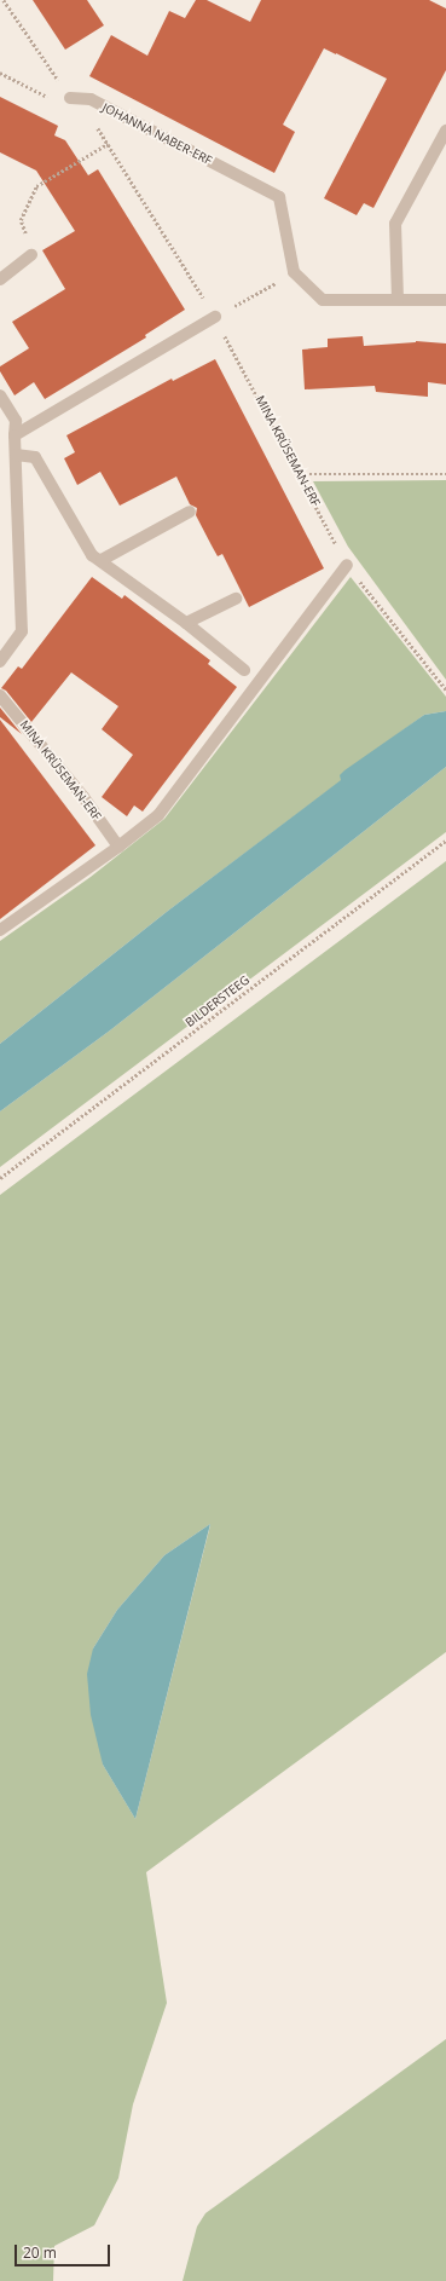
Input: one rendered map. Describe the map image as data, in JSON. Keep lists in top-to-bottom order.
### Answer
{
  "streets": {
    "street": ["JOHANNA NABER-ERF", "MINA KRÜSEMAN-ERF"],
    "path": ["BILDERSTEEG"]
  },
  "crossings": [
    ["JOHANNA NABER-ERF", "MINA KRÜSEMAN-ERF"]
  ],
  "scale_bar": "20 m"
}
